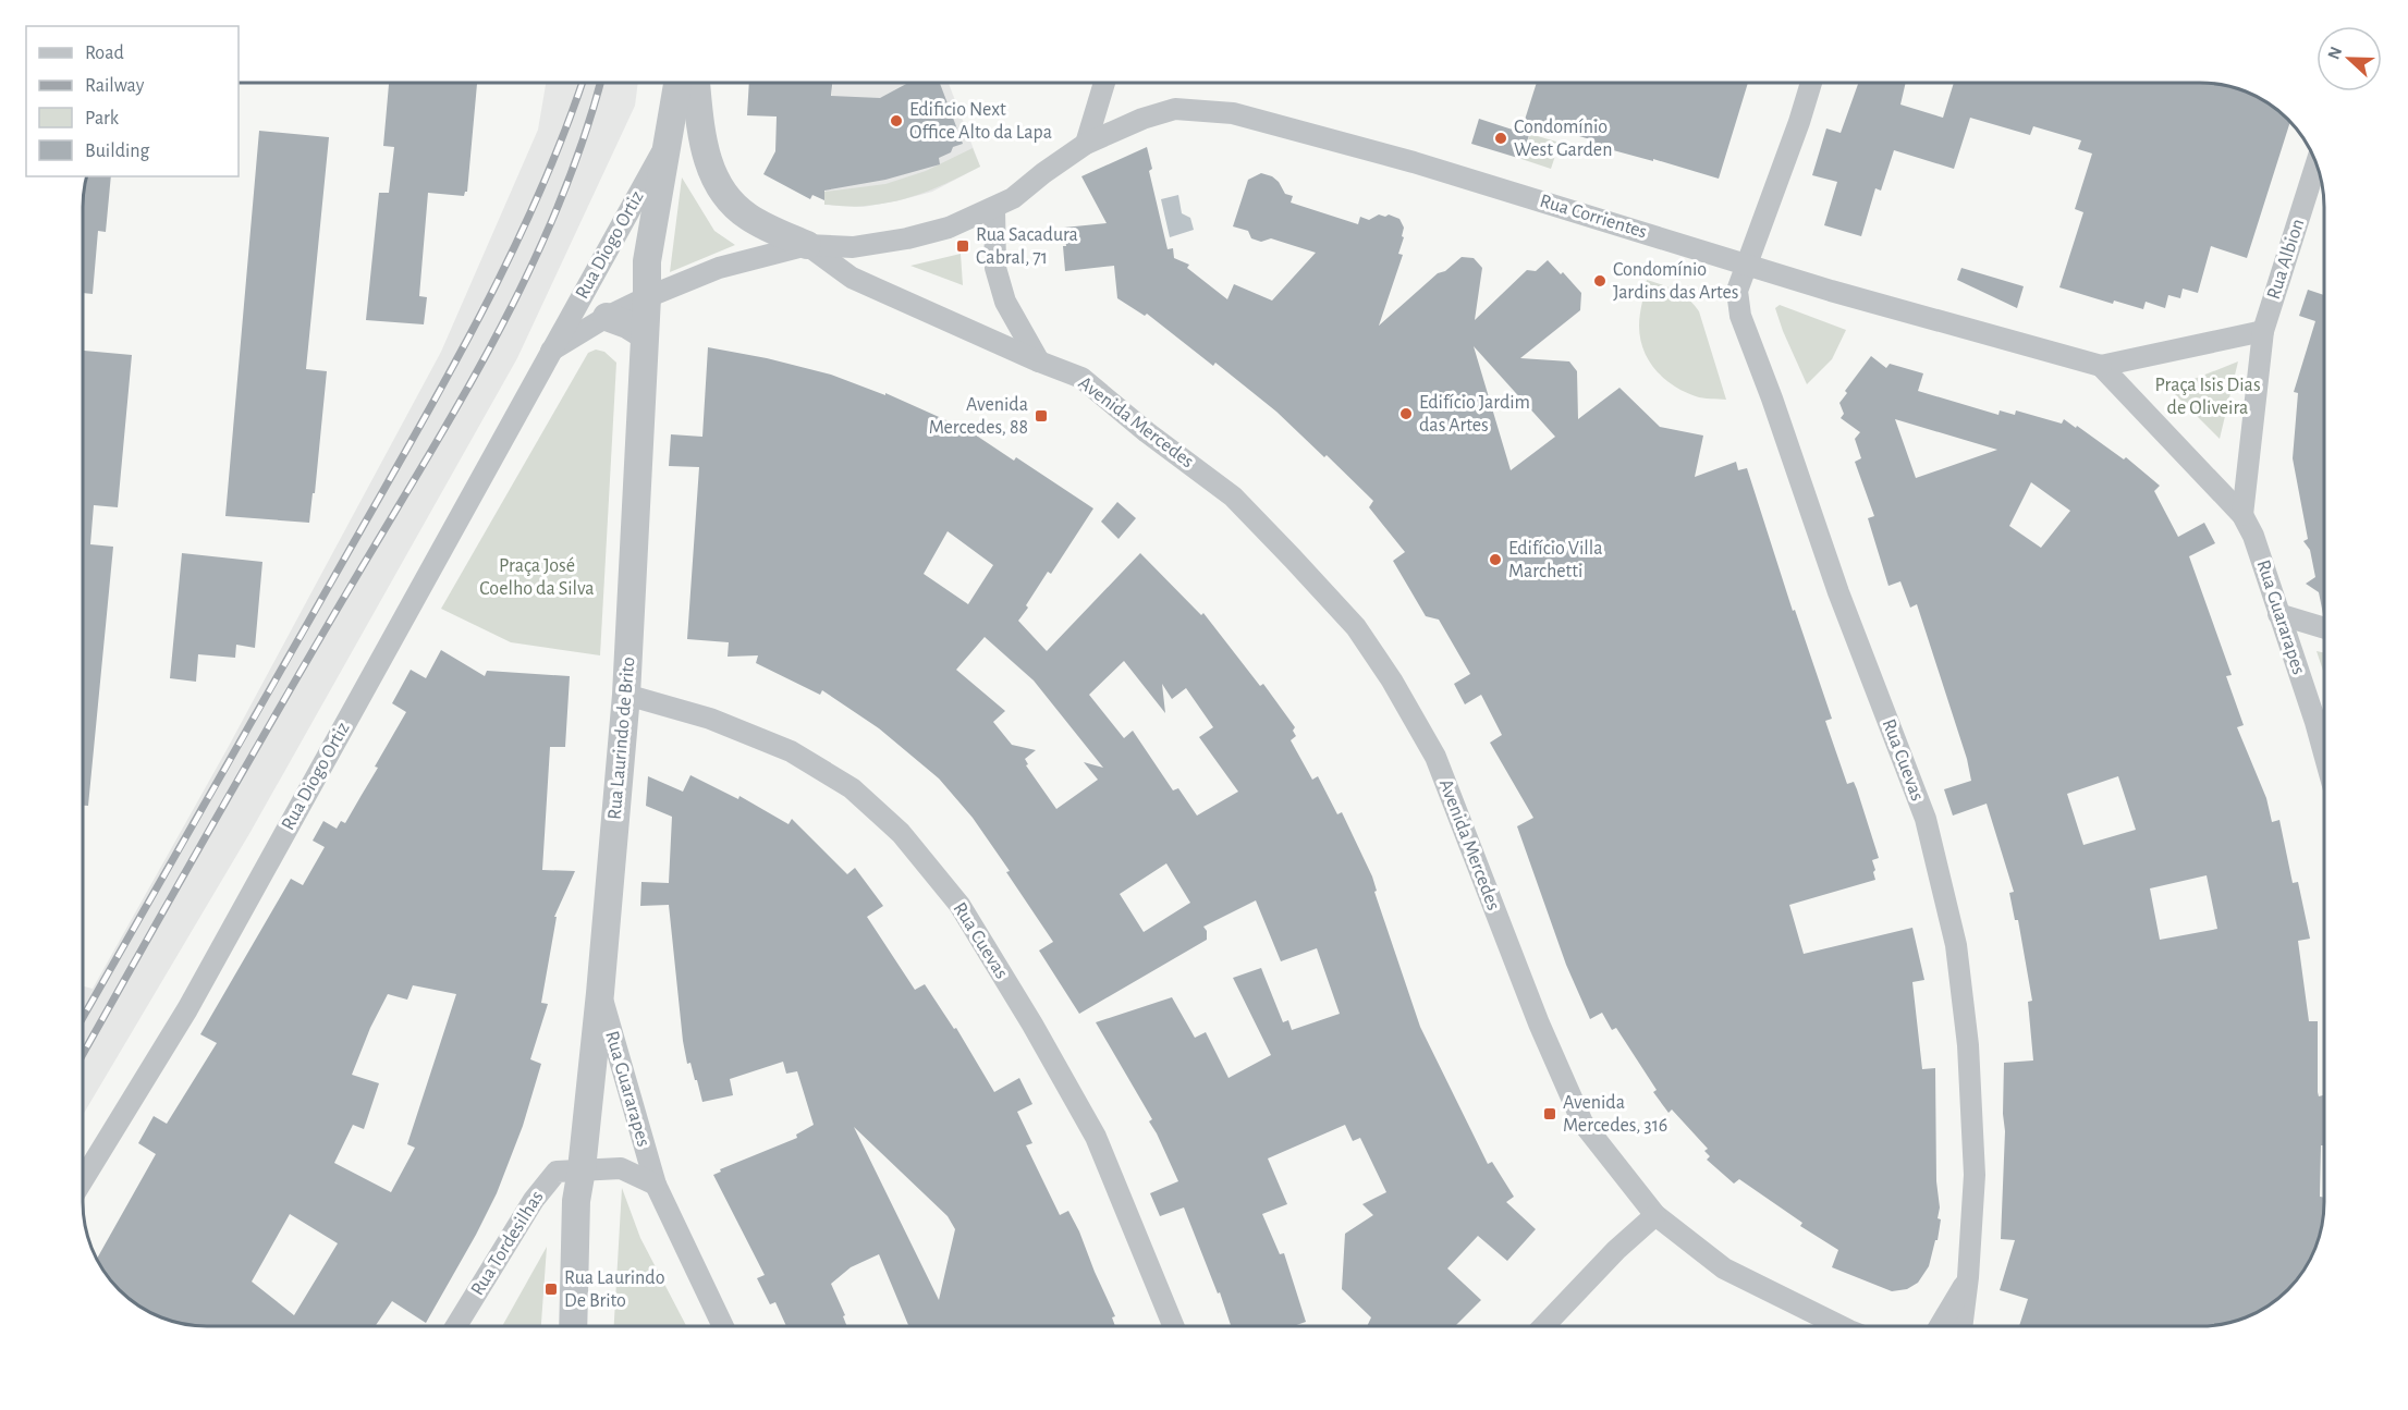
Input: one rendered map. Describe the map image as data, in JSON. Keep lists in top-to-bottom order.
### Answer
{
  "streets": {
    "street": [
      "Rua Corrientes",
      "Rua Diogo Ortiz",
      "Rua Albion",
      "Avenida Mercedes",
      "Rua Guararapes",
      "Rua Laurindo de Brito",
      "Rua Cuevas",
      "Rua Tordesilhas"
    ]
  },
  "crossings": [
    ["Rua Corrientes", "Rua Cuevas"],
    ["Rua Diogo Ortiz", "Rua Laurindo de Brito"],
    ["Rua Guararapes", "Rua Laurindo de Brito"],
    ["Rua Guararapes", "Rua Tordesilhas"],
    ["Rua Laurindo de Brito", "Rua Cuevas"],
    ["Rua Laurindo de Brito", "Rua Tordesilhas"]
  ],
  "parks": ["Praça Isis Dias de Oliveira", "Praça José Coelho da Silva"],
  "places": {
    "other": [
      "Edificio Next Office Alto da Lapa",
      "Condomínio West Garden",
      "Condomínio Jardins das Artes",
      "Edifício Jardim das Artes",
      "Edifício Villa Marchetti"
    ],
    "transit": [
      "Rua Sacadura Cabral, 71",
      "Avenida Mercedes, 88",
      "Avenida Mercedes, 316",
      "Rua Laurindo De Brito"
    ]
  },
  "legend": [
    "Road",
    "Railway",
    "Park",
    "Building"
  ],
  "north": "left"
}
